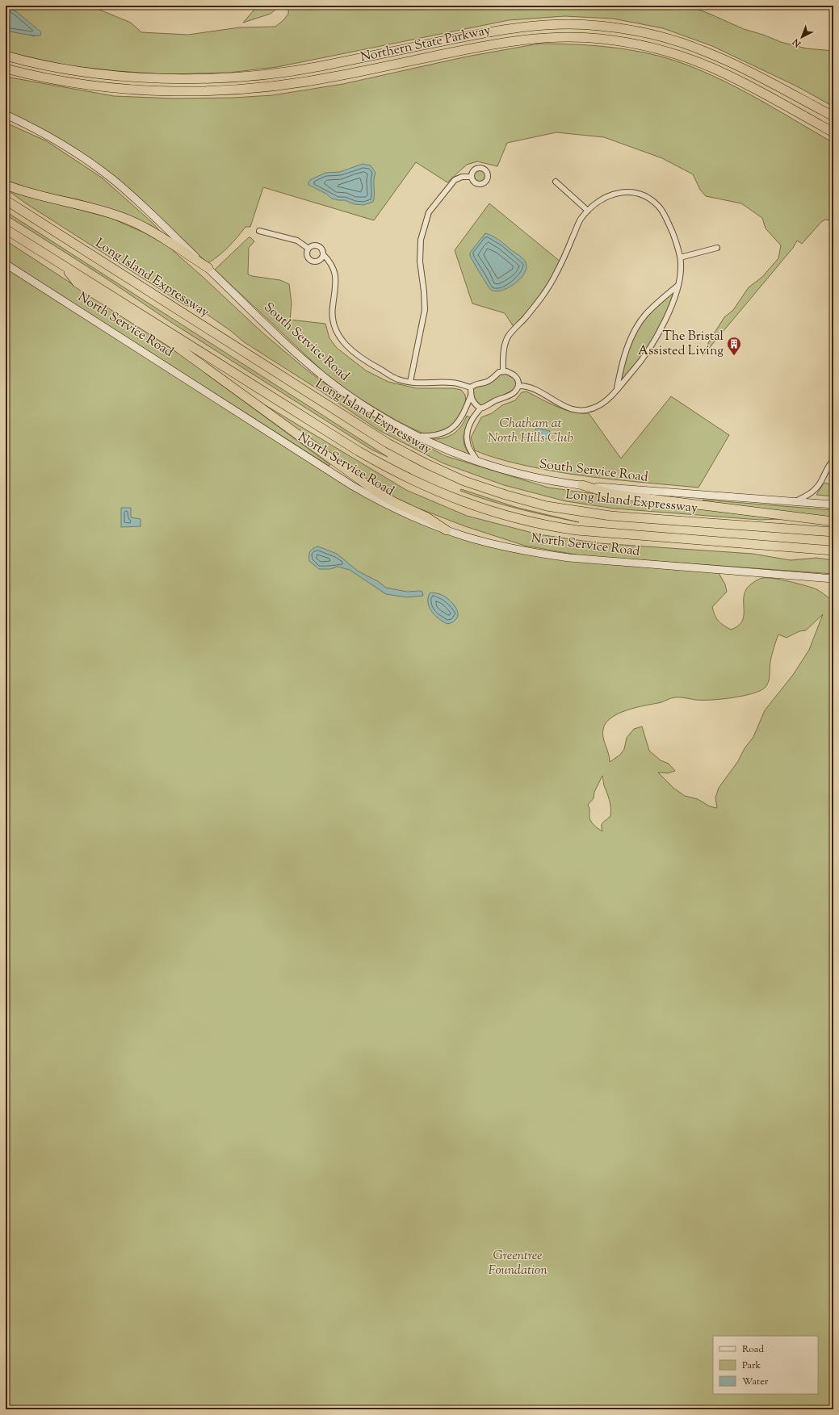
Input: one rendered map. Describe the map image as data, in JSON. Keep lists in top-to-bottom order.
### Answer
{
  "streets": {
    "highway": ["Northern State Parkway", "Long Island Expressway"],
    "main road": ["North Service Road", "South Service Road"]
  },
  "parks": ["Chatham at North Hills Club", "Greentree Foundation"],
  "places": {
    "building": ["The Bristal Assisted Living"]
  },
  "legend": ["Road", "Park", "Water"],
  "north": "bottom left"
}
